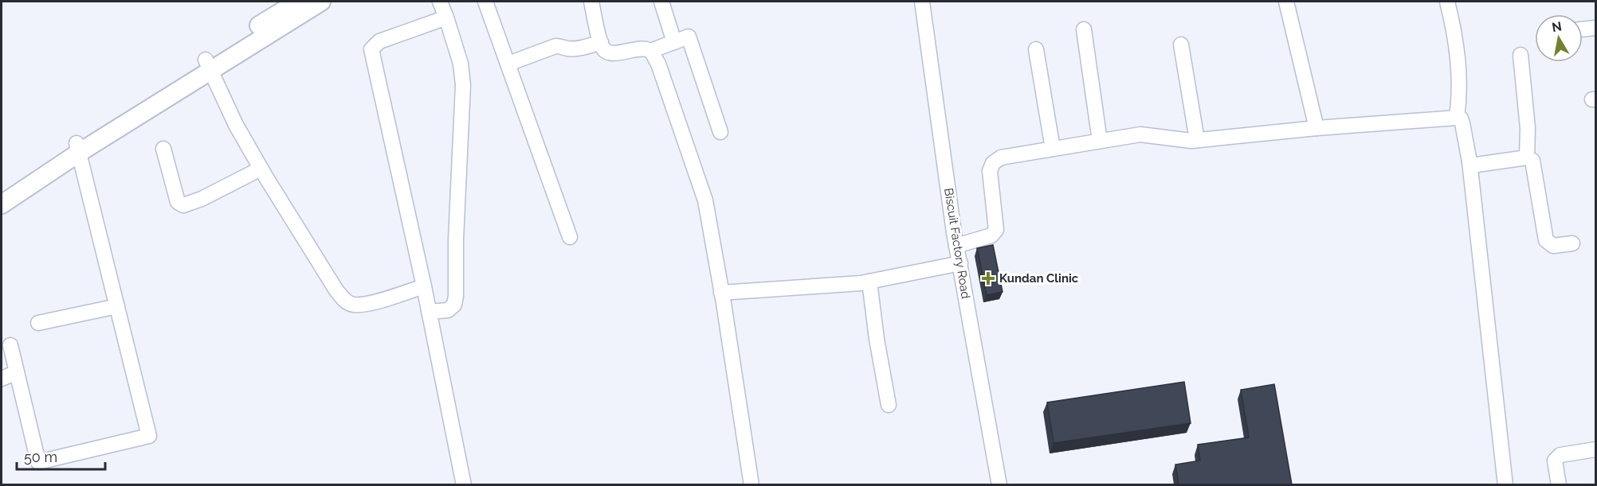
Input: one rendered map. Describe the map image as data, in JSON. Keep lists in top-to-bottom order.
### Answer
{
  "streets": {
    "street": ["Biscuit Factory Road"]
  },
  "places": {
    "health": ["Kundan Clinic"]
  },
  "scale_bar": "50 m",
  "north": "top"
}
